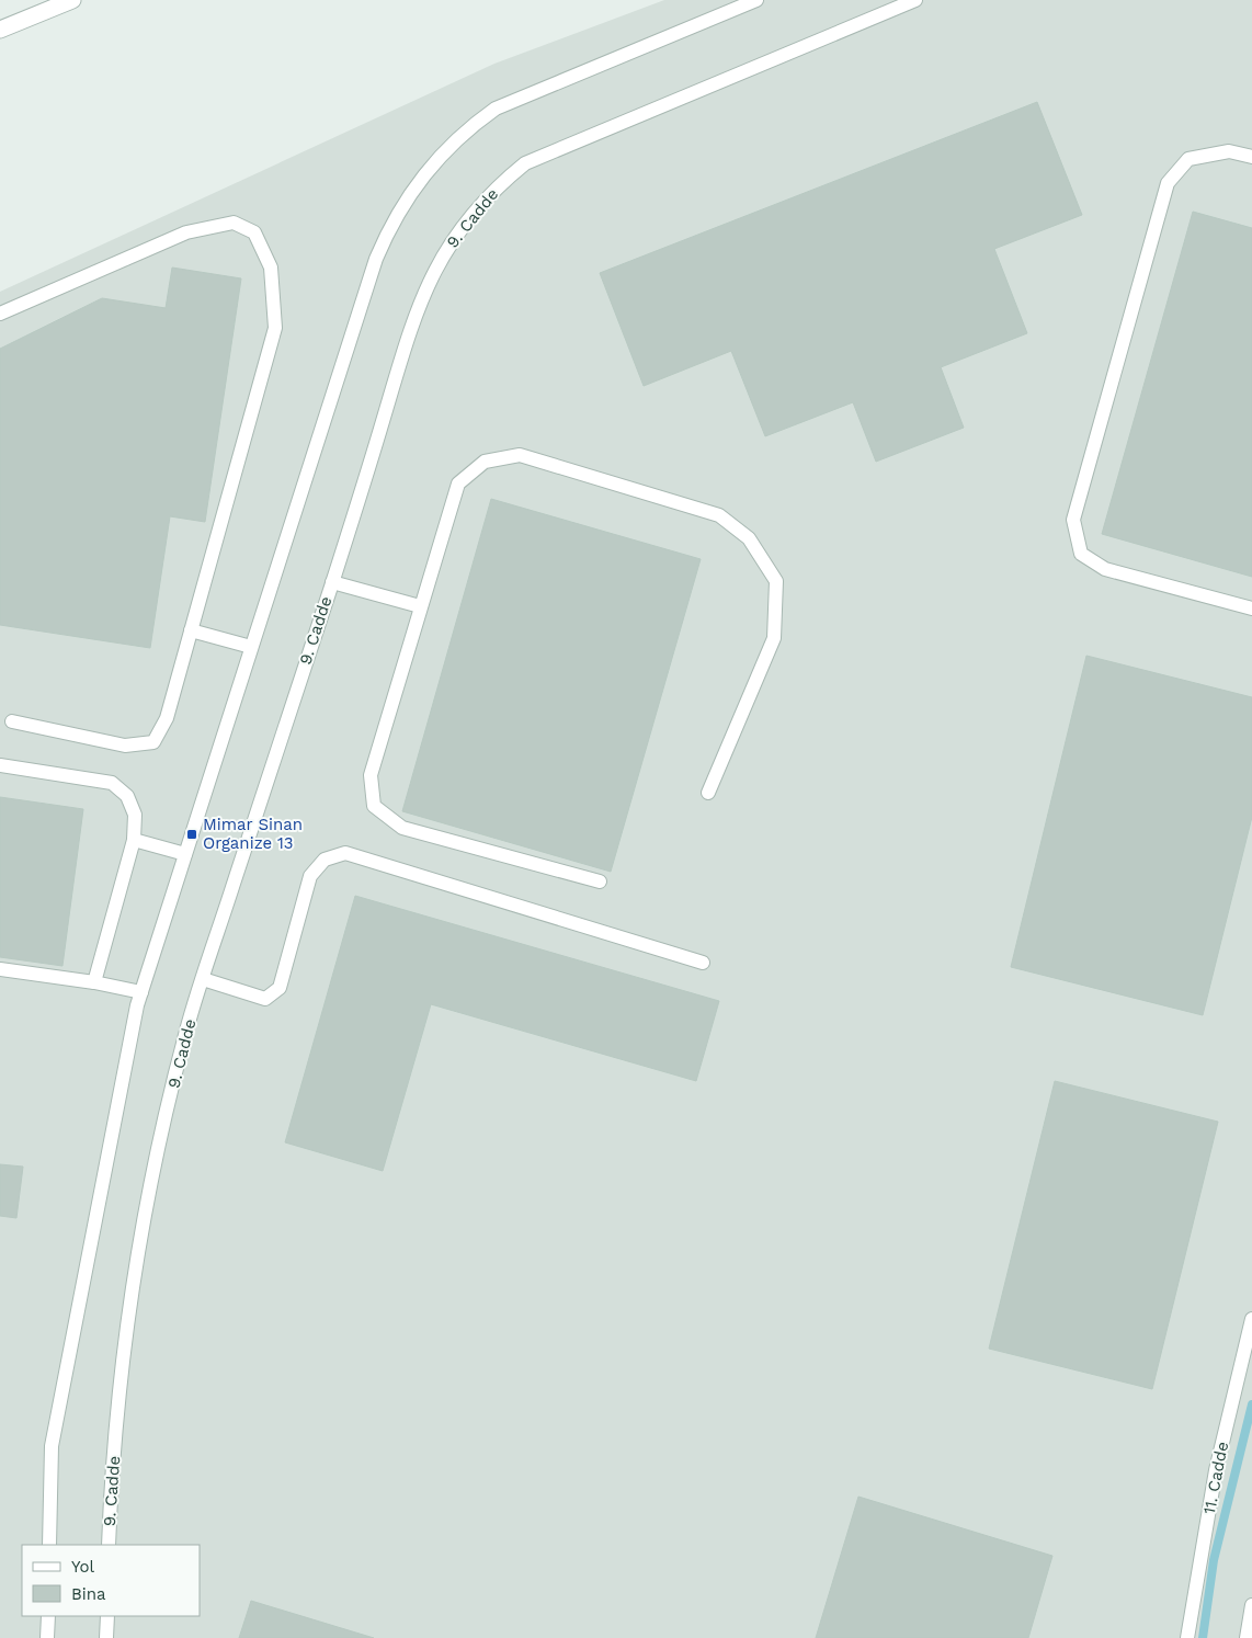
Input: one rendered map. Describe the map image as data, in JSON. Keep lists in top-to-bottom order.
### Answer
{
  "streets": {
    "lane": ["9. Cadde", "11. Cadde"]
  },
  "places": {
    "transit": ["Mimar Sinan Organize 13"]
  },
  "legend": ["Yol", "Bina"]
}
